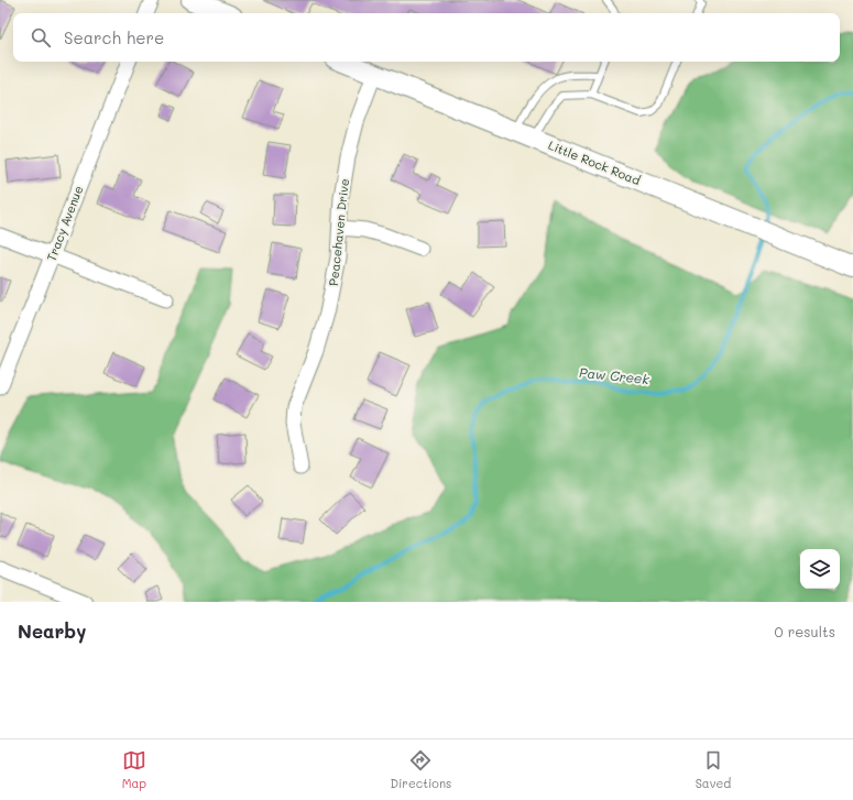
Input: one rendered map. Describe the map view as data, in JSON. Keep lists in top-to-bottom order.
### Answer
{
  "streets": {
    "main road": ["Little Rock Road"],
    "street": ["Tracy Avenue", "Peacehaven Drive"]
  },
  "crossings": [
    ["Little Rock Road", "Peacehaven Drive"]
  ],
  "water": ["Paw Creek"],
  "page": {
    "search": "Search here",
    "heading": ["Nearby", "0 results"],
    "nav": ["Map", "Directions", "Saved"]
  }
}
